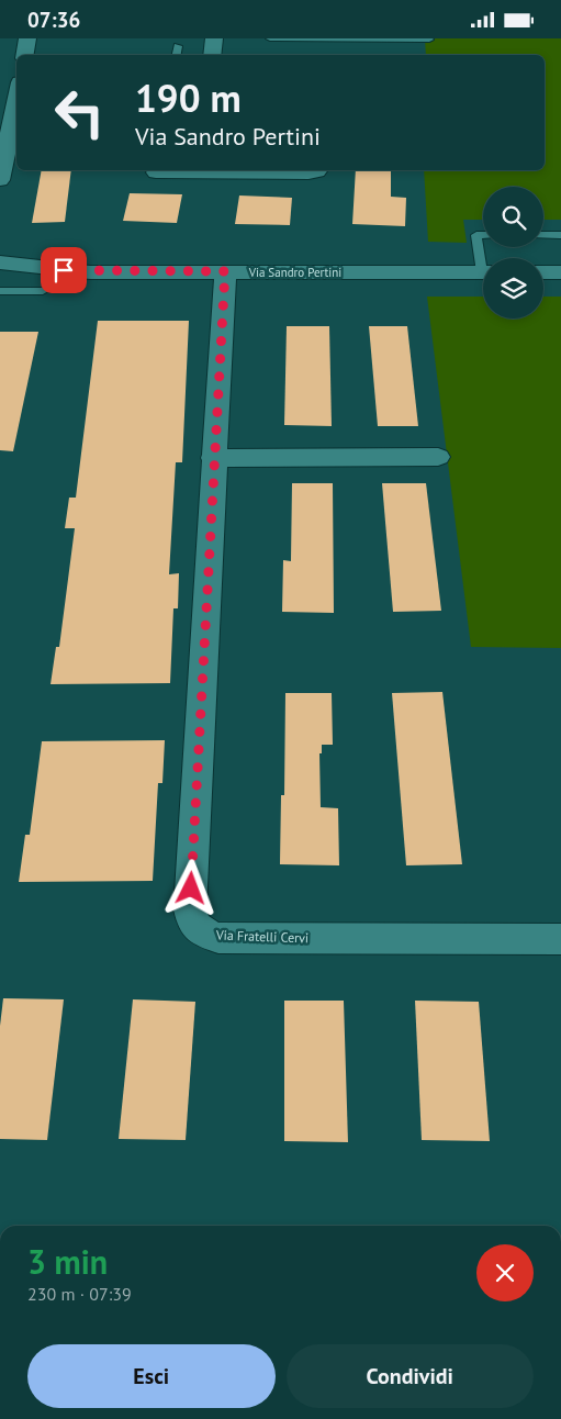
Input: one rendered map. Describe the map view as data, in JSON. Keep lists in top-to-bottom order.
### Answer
{
  "streets": {
    "street": ["Via Sandro Pertini", "Via Fratelli Cervi"]
  },
  "crossings": [
    ["Via Sandro Pertini", "Via Fratelli Cervi"]
  ],
  "page": {
    "status": "07:36",
    "turn": ["190 m", "Via Sandro Pertini"],
    "heading": ["3 min", "230 m · 07:39"],
    "buttons": ["Esci", "Condividi"]
  }
}
